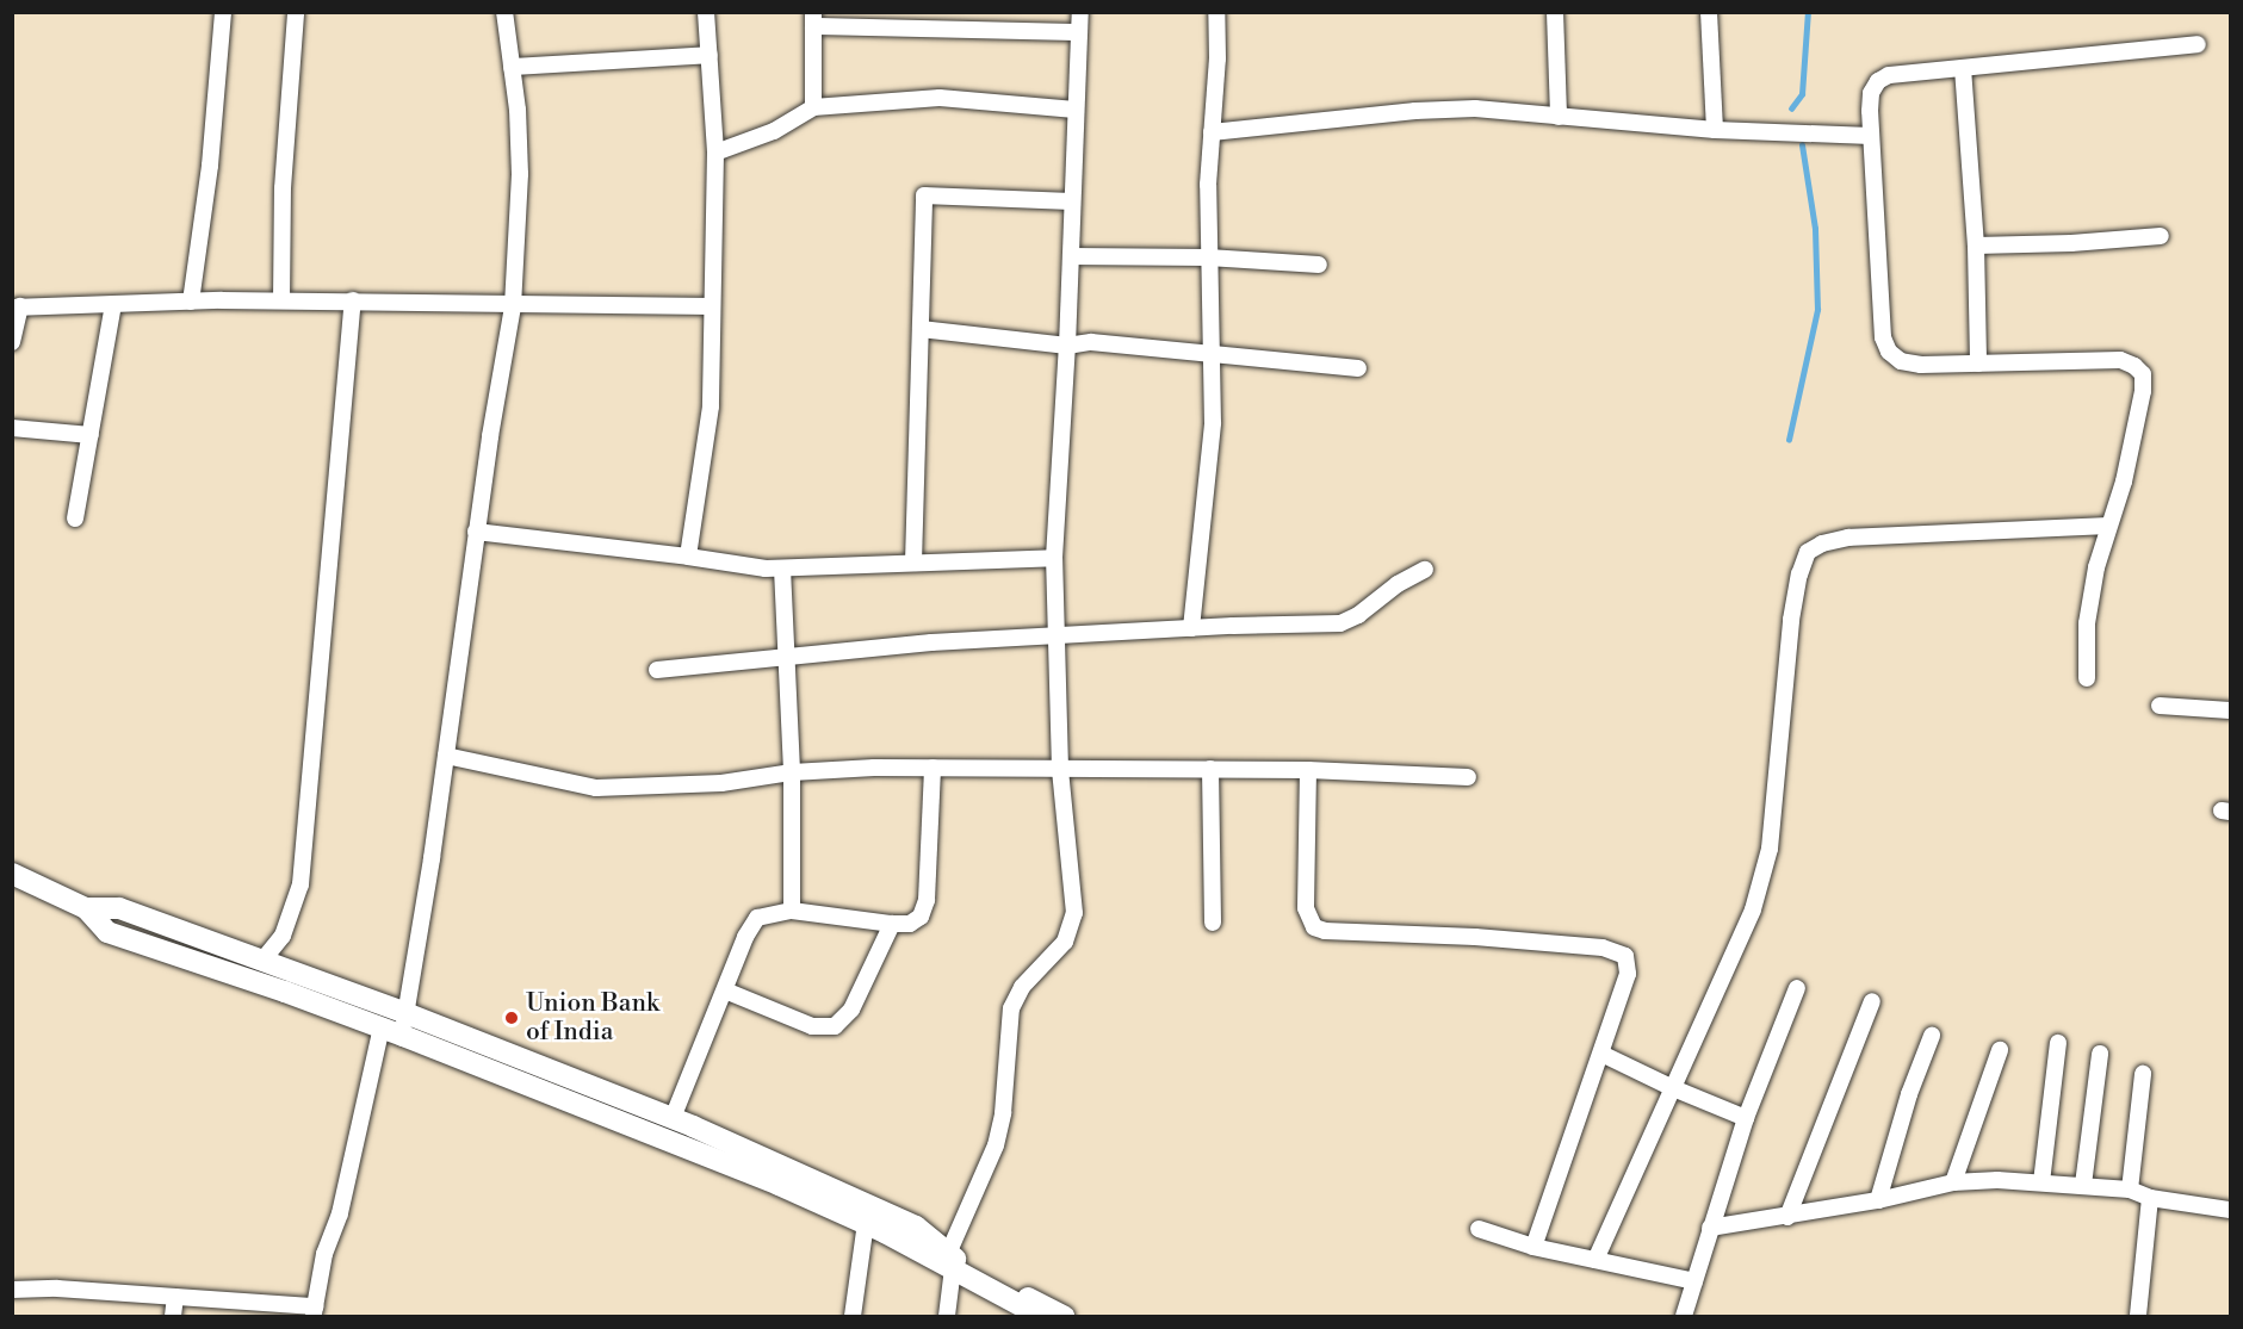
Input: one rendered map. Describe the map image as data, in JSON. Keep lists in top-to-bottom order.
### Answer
{
  "places": ["Union Bank of India"]
}
